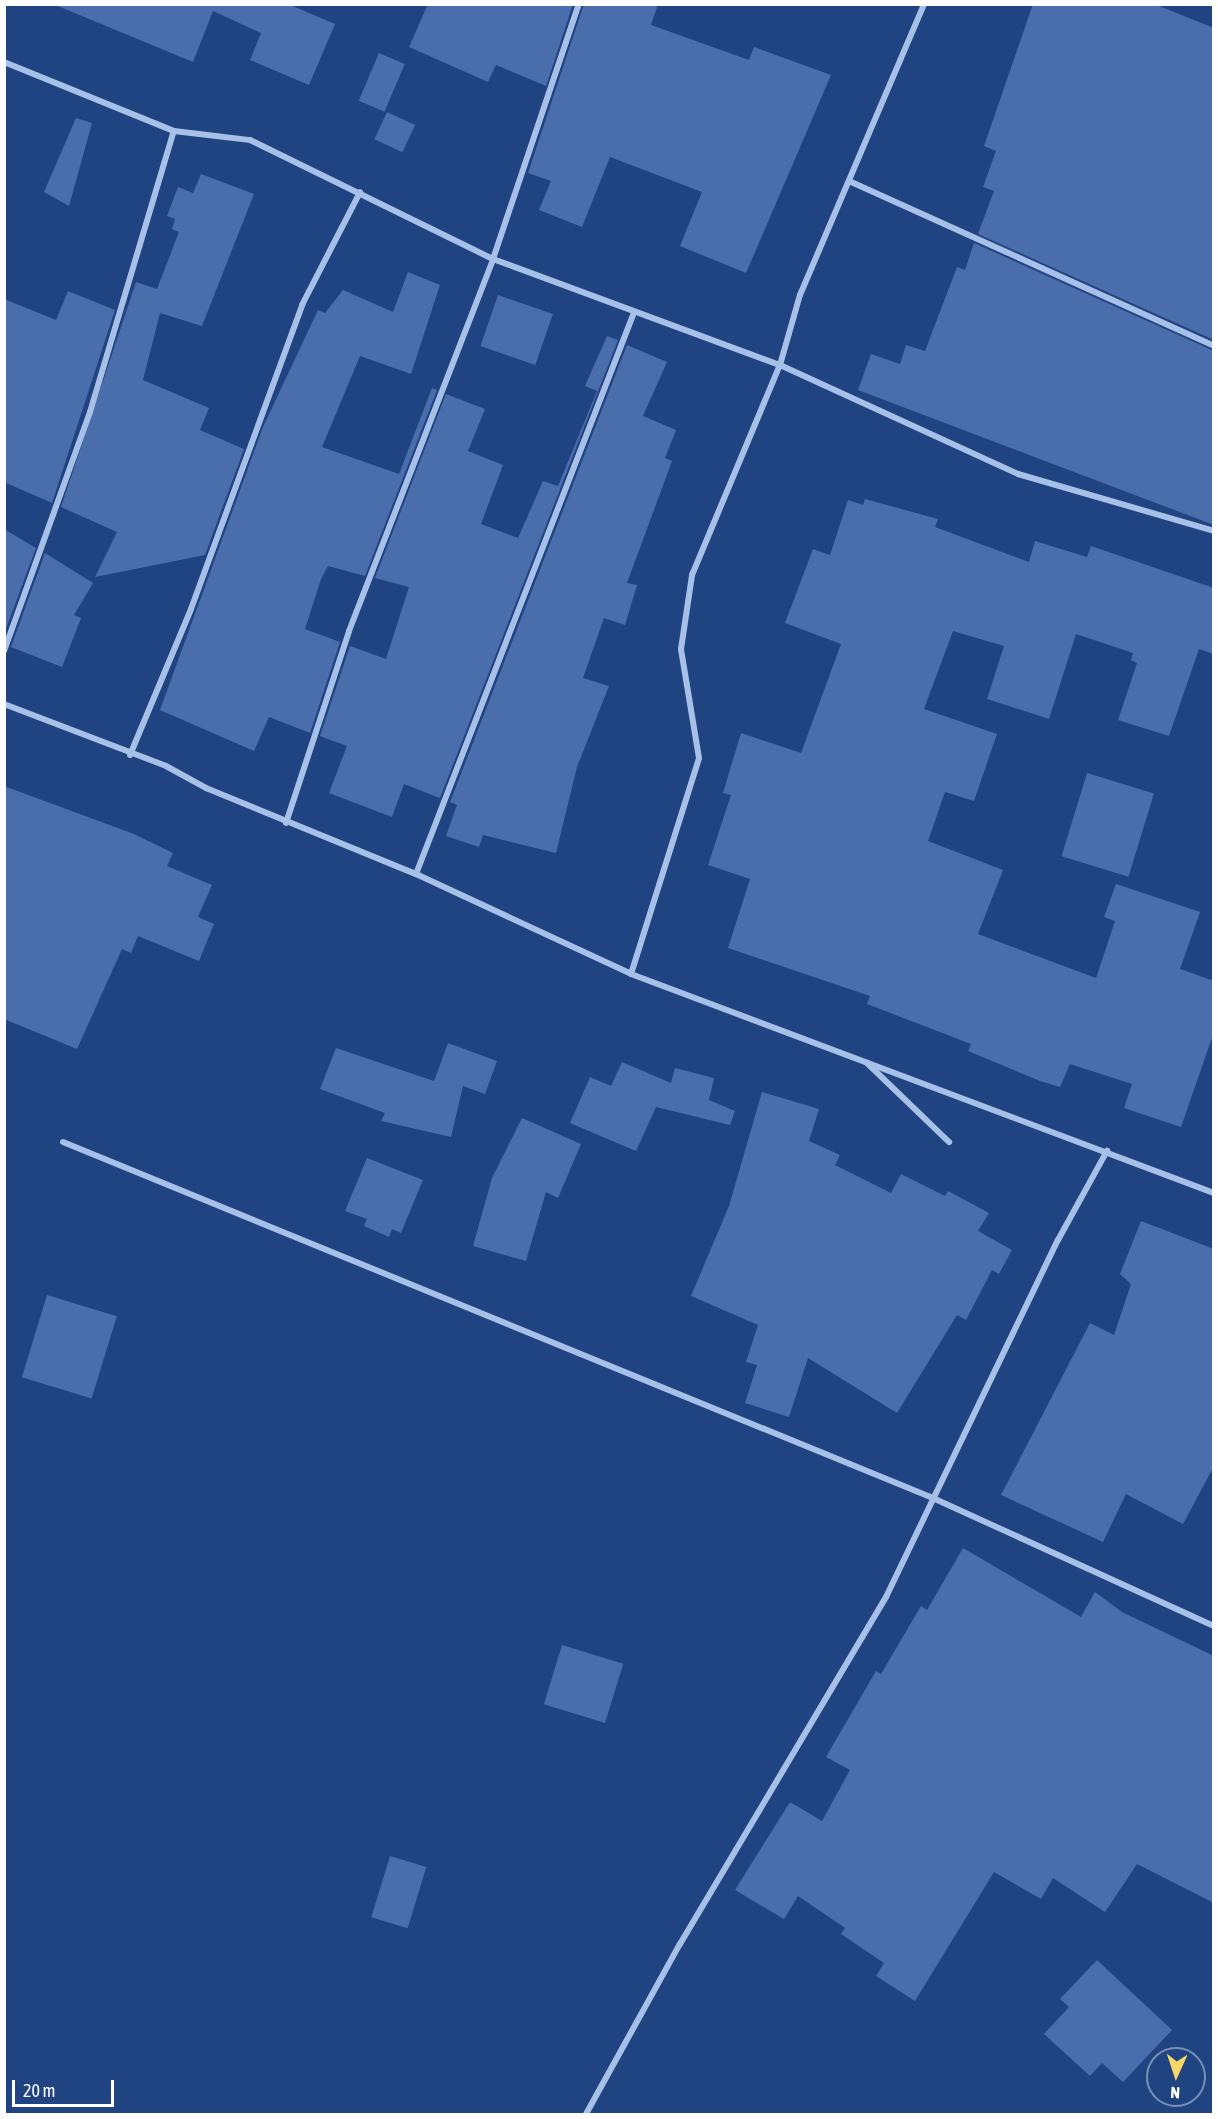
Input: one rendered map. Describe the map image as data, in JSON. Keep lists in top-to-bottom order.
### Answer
{
  "scale_bar": "20 m",
  "north": "bottom"
}
